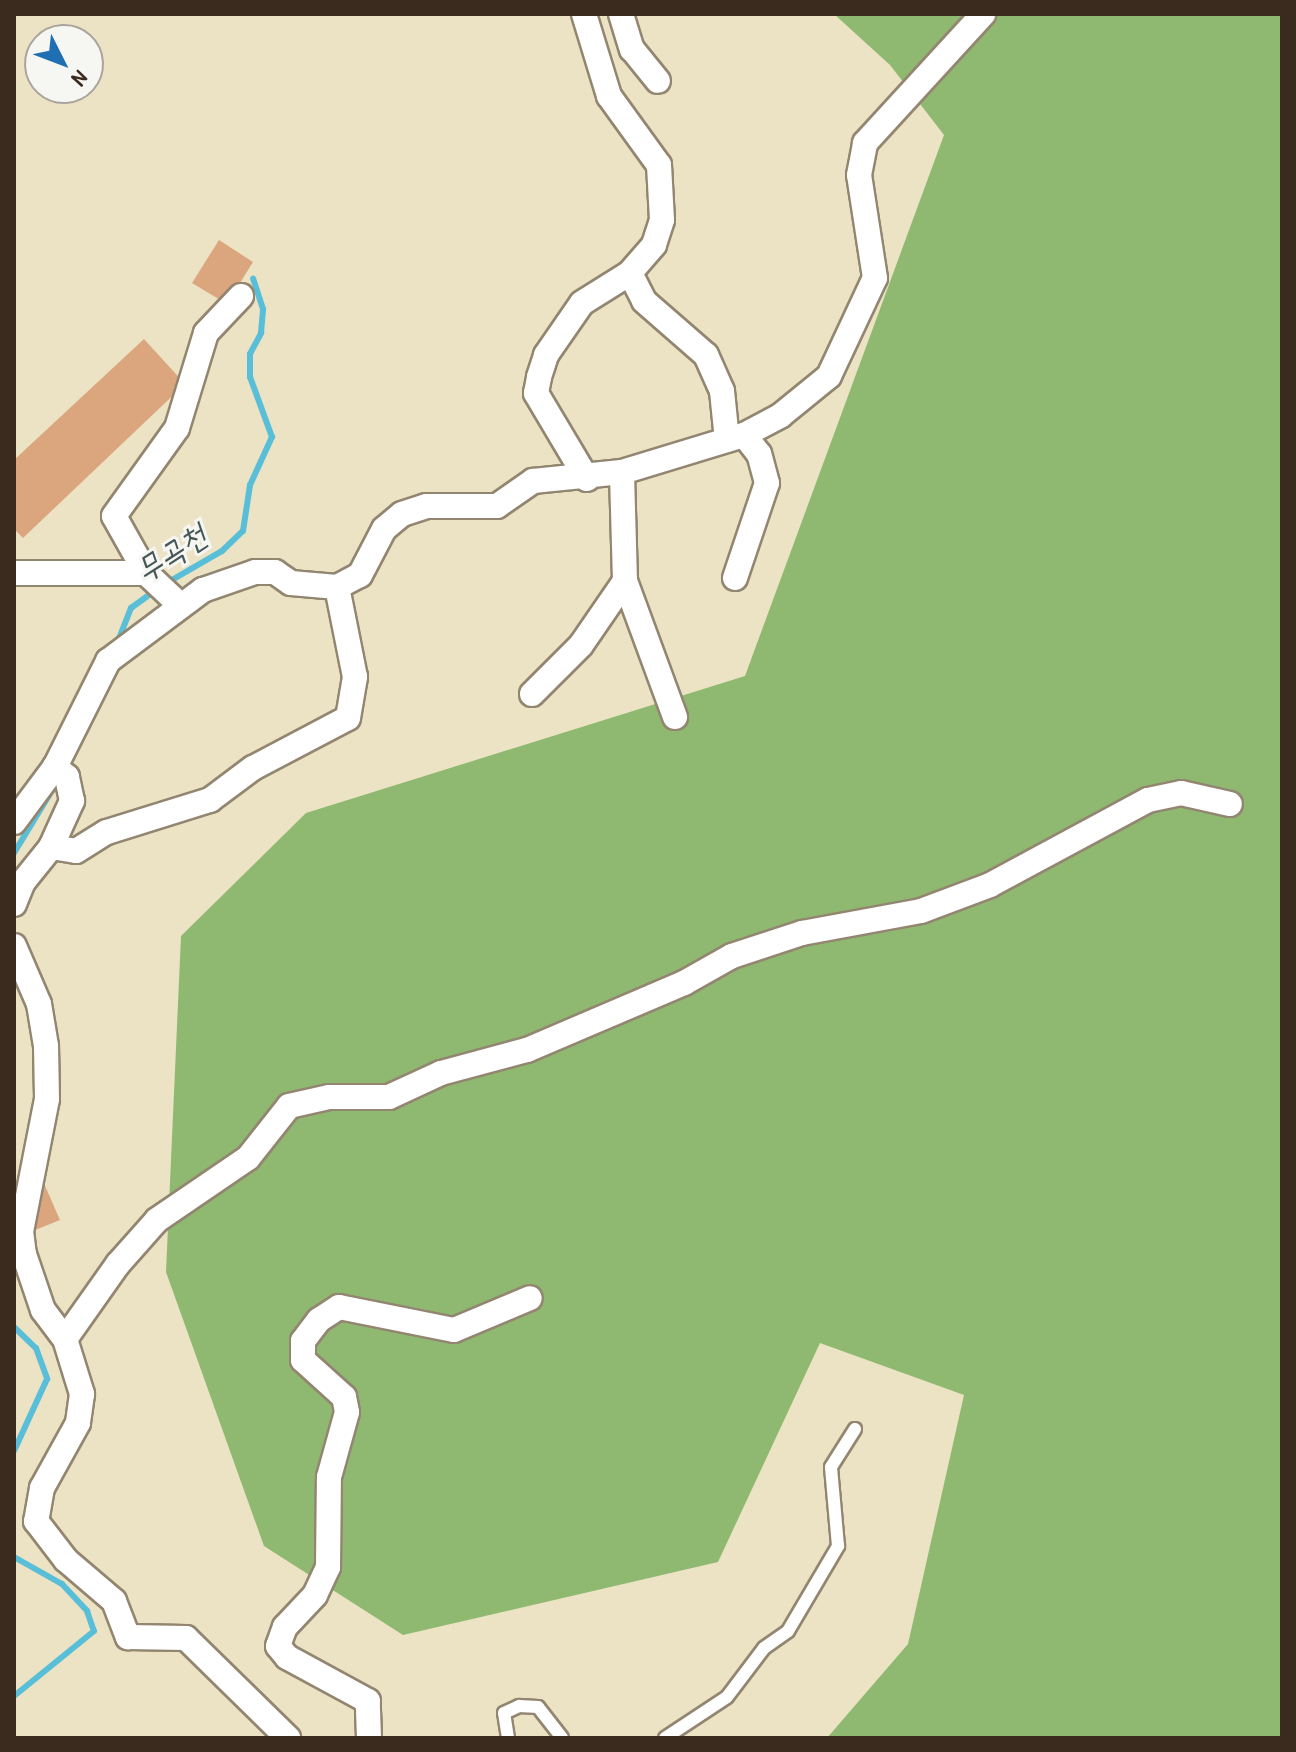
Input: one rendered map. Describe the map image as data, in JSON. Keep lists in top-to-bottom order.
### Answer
{
  "water": ["무곡천"],
  "north": "bottom right"
}
